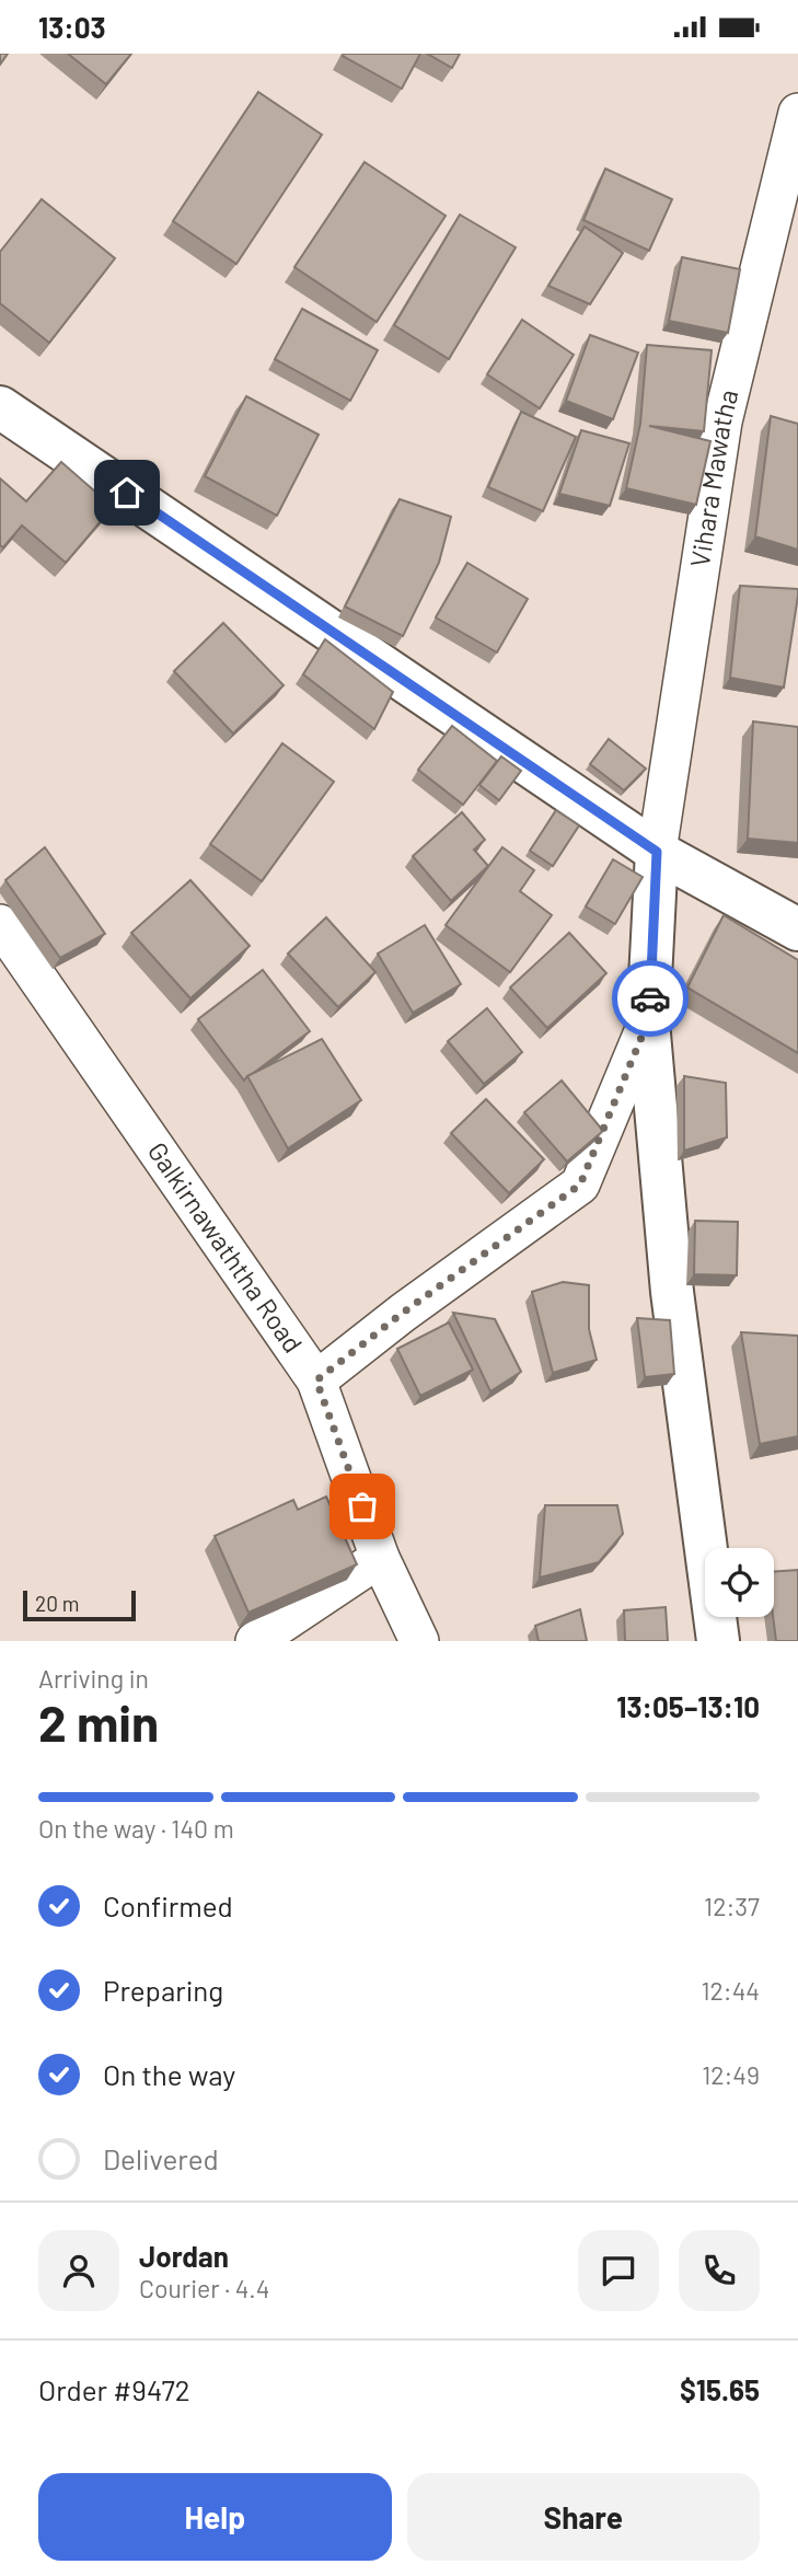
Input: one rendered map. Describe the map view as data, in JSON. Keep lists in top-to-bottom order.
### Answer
{
  "streets": {
    "street": ["Vihara Mawatha", "Galkirnawaththa Road"]
  },
  "scale_bar": "20 m",
  "page": {
    "status": "13:03",
    "scale": "20 m",
    "heading": ["2 min", "Arriving in", "13:05–13:10"],
    "panel": [
      "Jordan",
      "Courier · 4.4",
      "Order #9472",
      "$15.65"
    ],
    "bar": "On the way · 140 m",
    "list": [
      ["Confirmed", "12:37"],
      ["Preparing", "12:44"],
      ["On the way", "12:49"],
      "Delivered"
    ],
    "buttons": ["Help", "Share"]
  }
}
